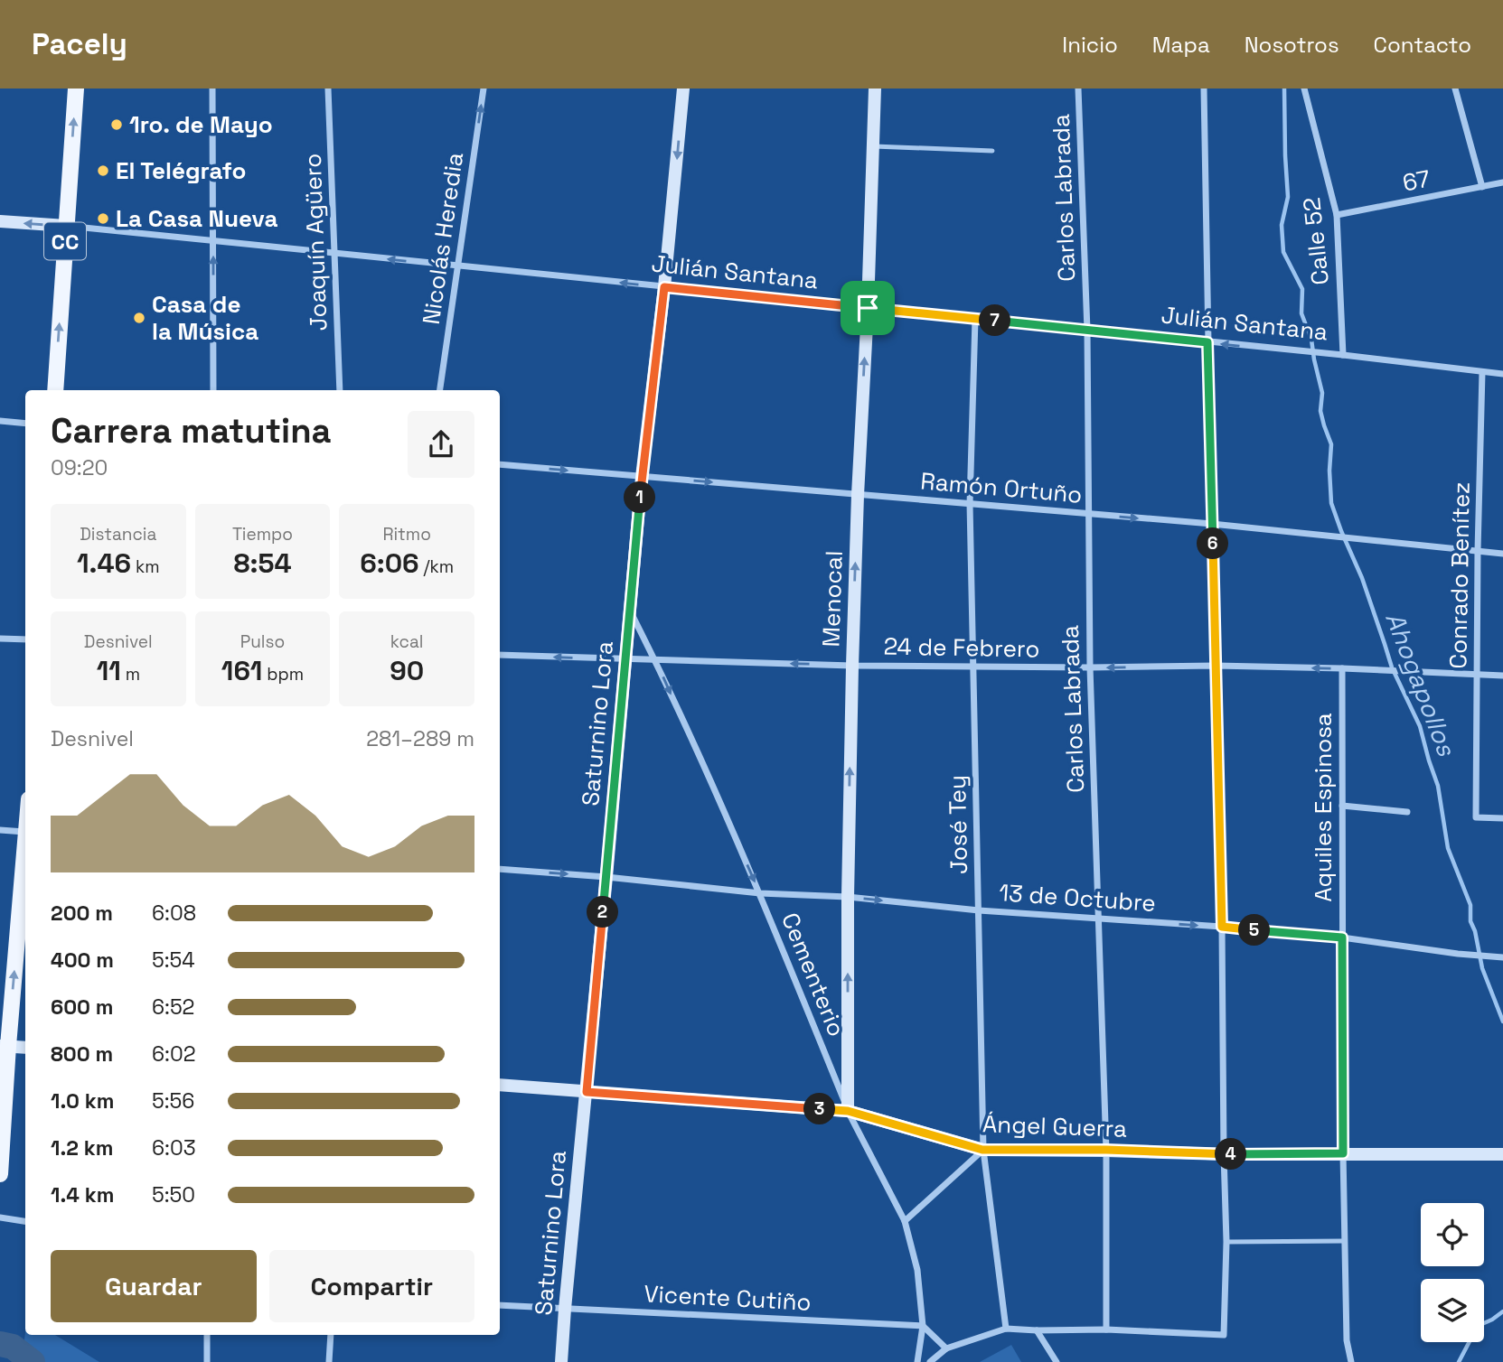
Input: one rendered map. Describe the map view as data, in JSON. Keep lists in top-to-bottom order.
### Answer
{
  "streets": {
    "main road": ["CC"],
    "street": [
      "67",
      "Carlos Labrada",
      "Nicolás Heredia",
      "Calle 52",
      "Joaquín Agüero",
      "Julián Santana",
      "Ramón Ortuño",
      "Conrado Benítez",
      "Menocal",
      "24 de Febrero",
      "Saturnino Lora",
      "Aquiles Espinosa",
      "José Tey",
      "13 de Octubre",
      "Cementerio",
      "Ángel Guerra",
      "Vicente Cutiño"
    ]
  },
  "crossings": [
    ["67", "Calle 52"],
    ["Carlos Labrada", "Julián Santana"],
    ["Carlos Labrada", "Ramón Ortuño"],
    ["Carlos Labrada", "24 de Febrero"],
    ["Carlos Labrada", "13 de Octubre"],
    ["Carlos Labrada", "Ángel Guerra"],
    ["Nicolás Heredia", "Julián Santana"],
    ["CC", "Julián Santana"],
    ["Calle 52", "Julián Santana"],
    ["Joaquín Agüero", "Julián Santana"],
    ["Julián Santana", "Conrado Benítez"],
    ["Julián Santana", "Menocal"],
    ["Julián Santana", "Saturnino Lora"],
    ["Julián Santana", "José Tey"],
    ["Ramón Ortuño", "Conrado Benítez"],
    ["Ramón Ortuño", "Menocal"],
    ["Ramón Ortuño", "Saturnino Lora"],
    ["Ramón Ortuño", "José Tey"],
    ["Conrado Benítez", "24 de Febrero"],
    ["Menocal", "24 de Febrero"],
    ["Menocal", "13 de Octubre"],
    ["Menocal", "Cementerio"],
    ["Menocal", "Ángel Guerra"],
    ["24 de Febrero", "Saturnino Lora"],
    ["24 de Febrero", "Aquiles Espinosa"],
    ["24 de Febrero", "José Tey"],
    ["24 de Febrero", "Cementerio"],
    ["Saturnino Lora", "13 de Octubre"],
    ["Saturnino Lora", "Cementerio"],
    ["Saturnino Lora", "Ángel Guerra"],
    ["Saturnino Lora", "Vicente Cutiño"],
    ["Aquiles Espinosa", "13 de Octubre"],
    ["Aquiles Espinosa", "Ángel Guerra"],
    ["José Tey", "13 de Octubre"],
    ["José Tey", "Ángel Guerra"],
    ["13 de Octubre", "Cementerio"],
    ["Cementerio", "Ángel Guerra"],
    ["Cementerio", "Vicente Cutiño"]
  ],
  "one_way": [
    "Nicolás Heredia",
    "Julián Santana",
    "Ramón Ortuño",
    "Menocal",
    "24 de Febrero",
    "13 de Octubre"
  ],
  "water": ["Ahogapollos"],
  "places": [
    "1ro. de Mayo",
    "El Telégrafo",
    "La Casa Nueva",
    "Casa de la Música"
  ],
  "page": {
    "header": "Pacely",
    "nav": [
      "Inicio",
      "Mapa",
      "Nosotros",
      "Contacto"
    ],
    "pins": [
      "7",
      "1",
      "6",
      "2",
      "5",
      "3",
      "4"
    ],
    "heading": ["Carrera matutina", "09:20"],
    "stats": [
      ["Distancia", "1.46 km"],
      ["Tiempo", "8:54"],
      ["Ritmo", "6:06 /km"],
      ["Desnivel", "11 m"],
      ["Pulso", "161 bpm"],
      ["kcal", "90"]
    ],
    "chart": ["Desnivel", "281–289 m"],
    "list": [
      {
        "name": "200 m",
        "note": "6:08"
      },
      {
        "name": "400 m",
        "note": "5:54"
      },
      {
        "name": "600 m",
        "note": "6:52"
      },
      {
        "name": "800 m",
        "note": "6:02"
      },
      {
        "name": "1.0 km",
        "note": "5:56"
      },
      {
        "name": "1.2 km",
        "note": "6:03"
      },
      {
        "name": "1.4 km",
        "note": "5:50"
      }
    ],
    "buttons": ["Guardar", "Compartir"]
  }
}
